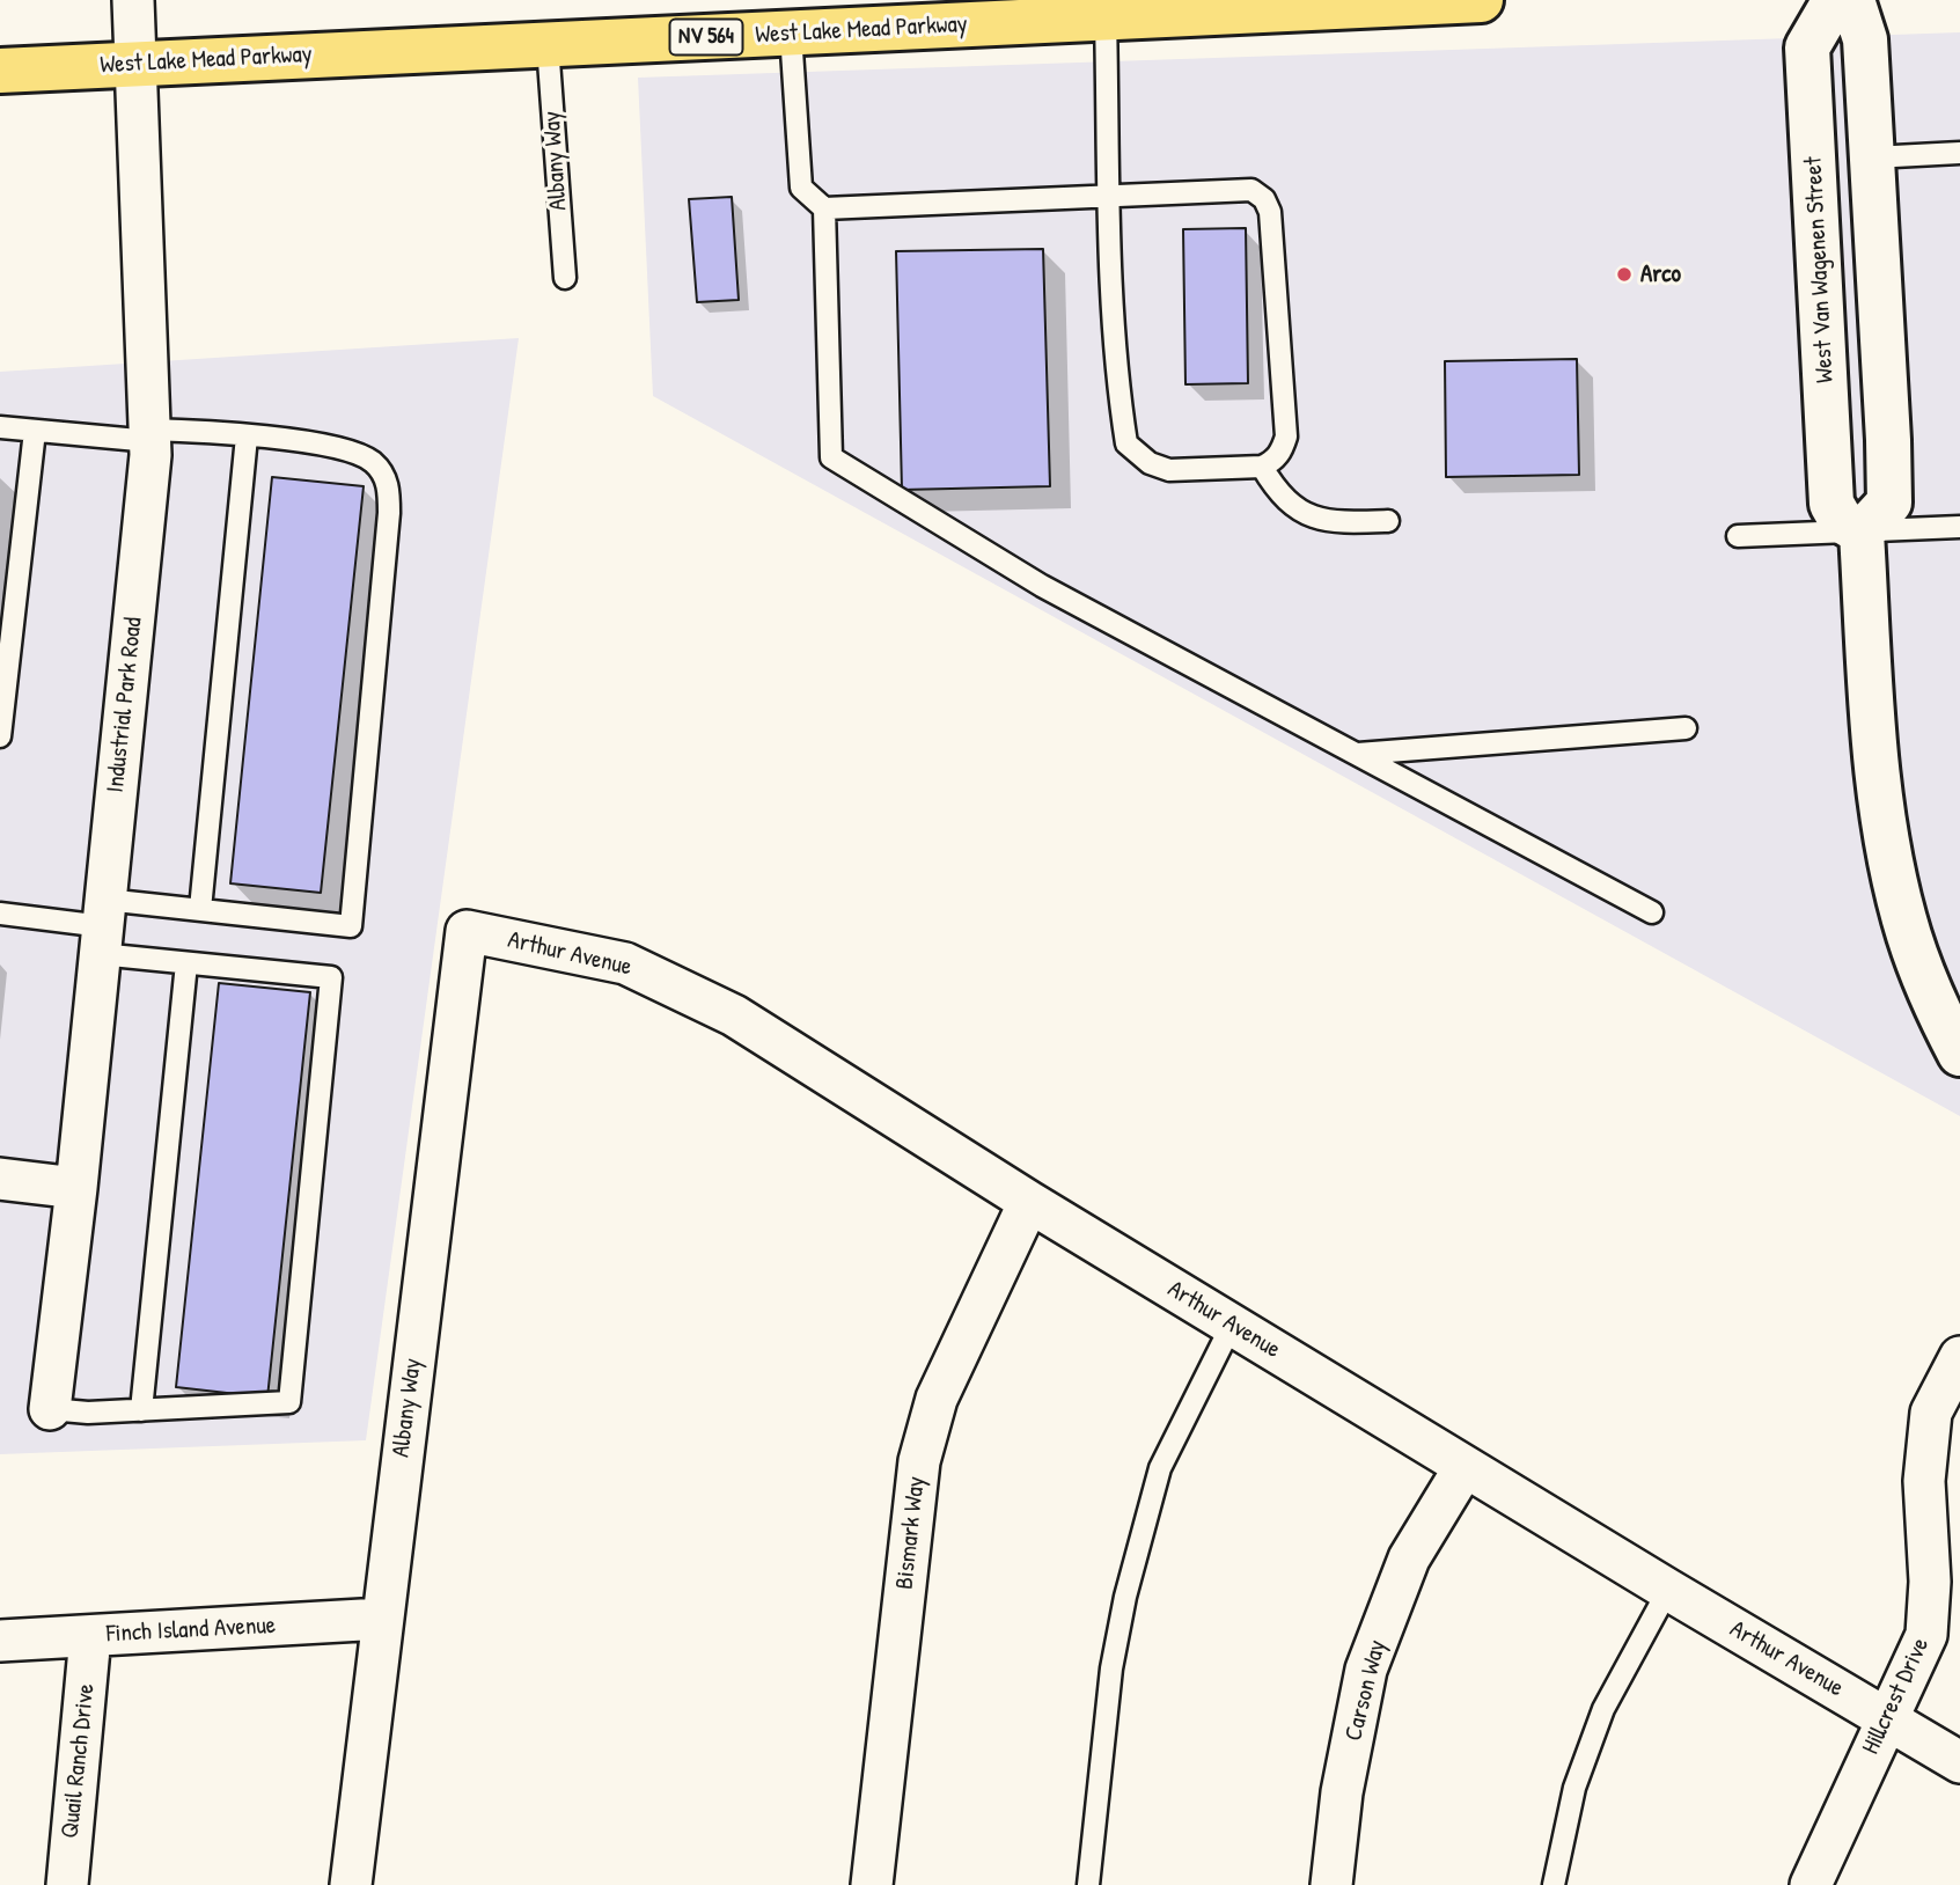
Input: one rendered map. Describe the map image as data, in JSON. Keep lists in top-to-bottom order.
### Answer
{
  "streets": {
    "main road": ["West Lake Mead Parkway", "NV 564", "West Van Wagenen Street"],
    "street": [
      "Albany Way",
      "Industrial Park Road",
      "Arthur Avenue",
      "Bismark Way",
      "Finch Island Avenue",
      "Carson Way",
      "Hillcrest Drive",
      "Quail Ranch Drive"
    ]
  },
  "crossings": [
    ["West Lake Mead Parkway", "Albany Way"],
    ["West Lake Mead Parkway", "Industrial Park Road"],
    ["Albany Way", "Arthur Avenue"],
    ["Albany Way", "Finch Island Avenue"],
    ["Arthur Avenue", "Bismark Way"],
    ["Arthur Avenue", "Carson Way"],
    ["Arthur Avenue", "Hillcrest Drive"],
    ["Finch Island Avenue", "Quail Ranch Drive"]
  ],
  "places": ["Arco"]
}
